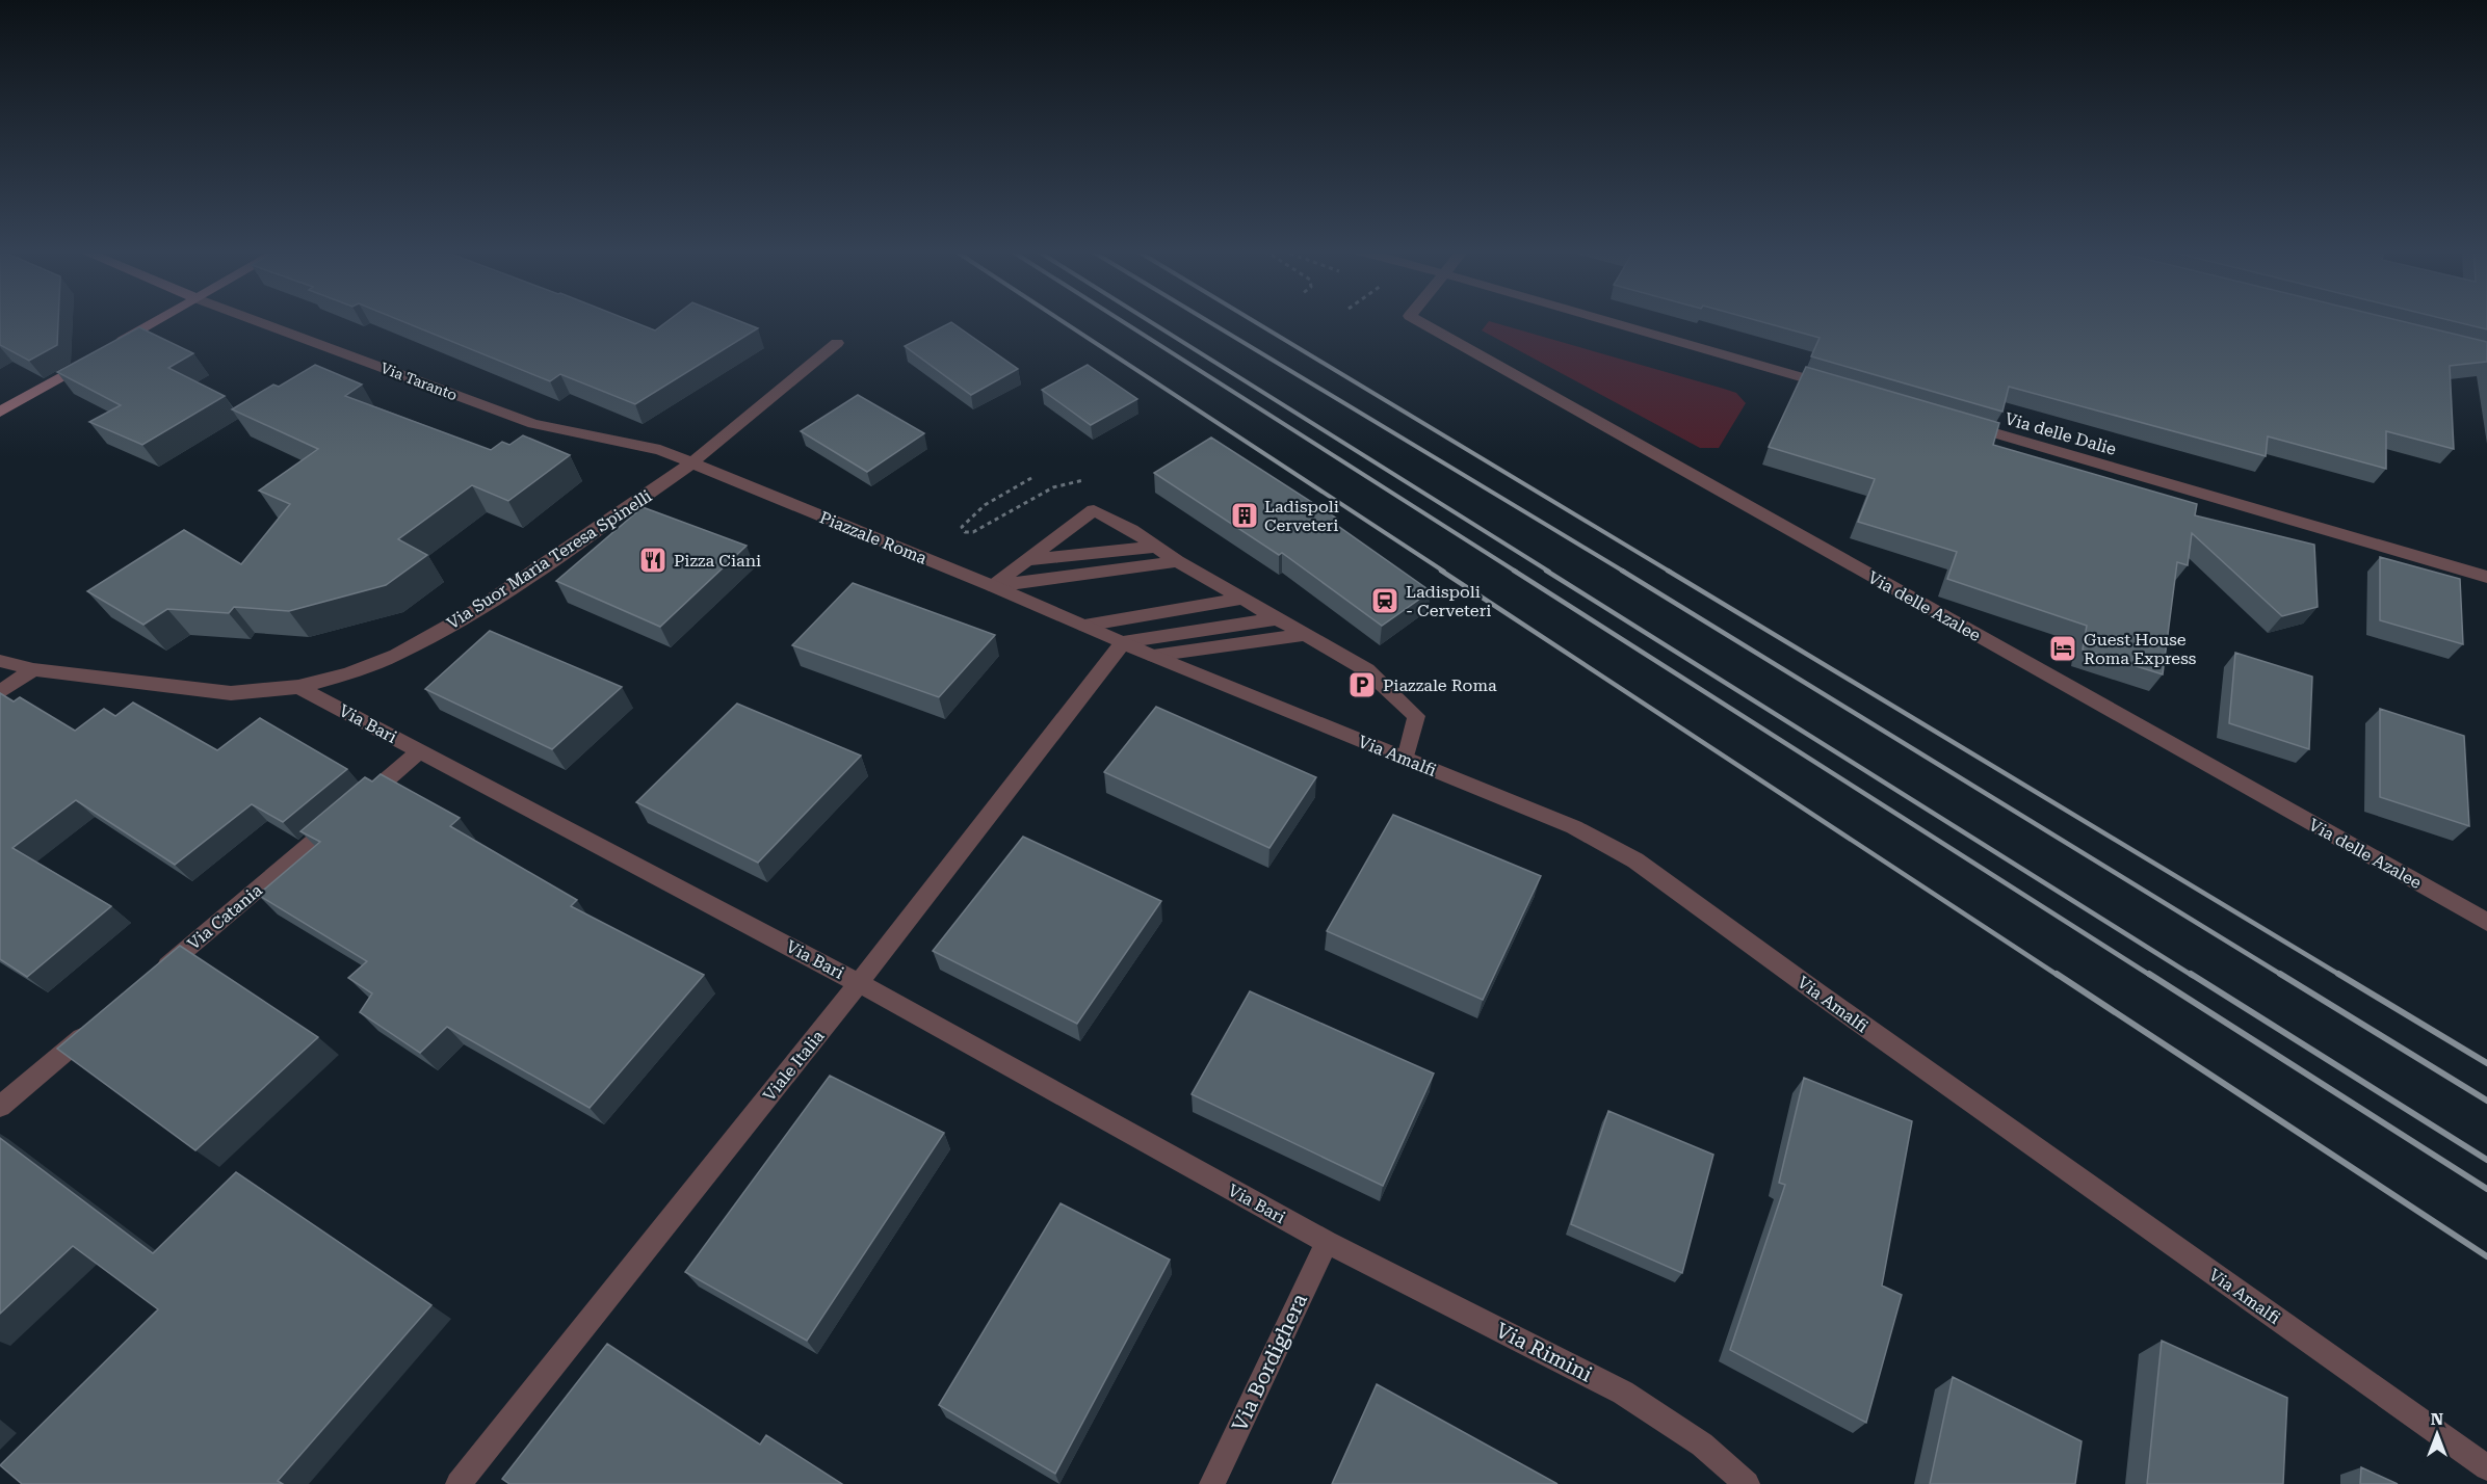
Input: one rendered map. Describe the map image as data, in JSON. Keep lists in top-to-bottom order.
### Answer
{
  "streets": {
    "street": [
      "Via Taranto",
      "Via delle Dalie",
      "Piazzale Roma",
      "Via Suor Maria Teresa Spinelli",
      "Via delle Azalee",
      "Via Bari",
      "Via Amalfi",
      "Via Catania",
      "Viale Italia",
      "Via Rimini",
      "Via Bordighera"
    ]
  },
  "crossings": [
    ["Via Taranto", "Piazzale Roma"],
    ["Via Taranto", "Via Suor Maria Teresa Spinelli"],
    ["Piazzale Roma", "Via Suor Maria Teresa Spinelli"],
    ["Piazzale Roma", "Via Amalfi"],
    ["Piazzale Roma", "Viale Italia"],
    ["Via Suor Maria Teresa Spinelli", "Via Bari"],
    ["Via Bari", "Via Catania"],
    ["Via Bari", "Viale Italia"],
    ["Via Bari", "Via Rimini"],
    ["Via Bari", "Via Bordighera"],
    ["Via Amalfi", "Viale Italia"],
    ["Via Rimini", "Via Bordighera"]
  ],
  "places": {
    "building": ["Ladispoli Cerveteri"],
    "restaurant": ["Pizza Ciani"],
    "station": ["Ladispoli - Cerveteri"],
    "hotel": ["Guest House Roma Express"],
    "parking": ["Piazzale Roma"]
  },
  "north": "top"
}
